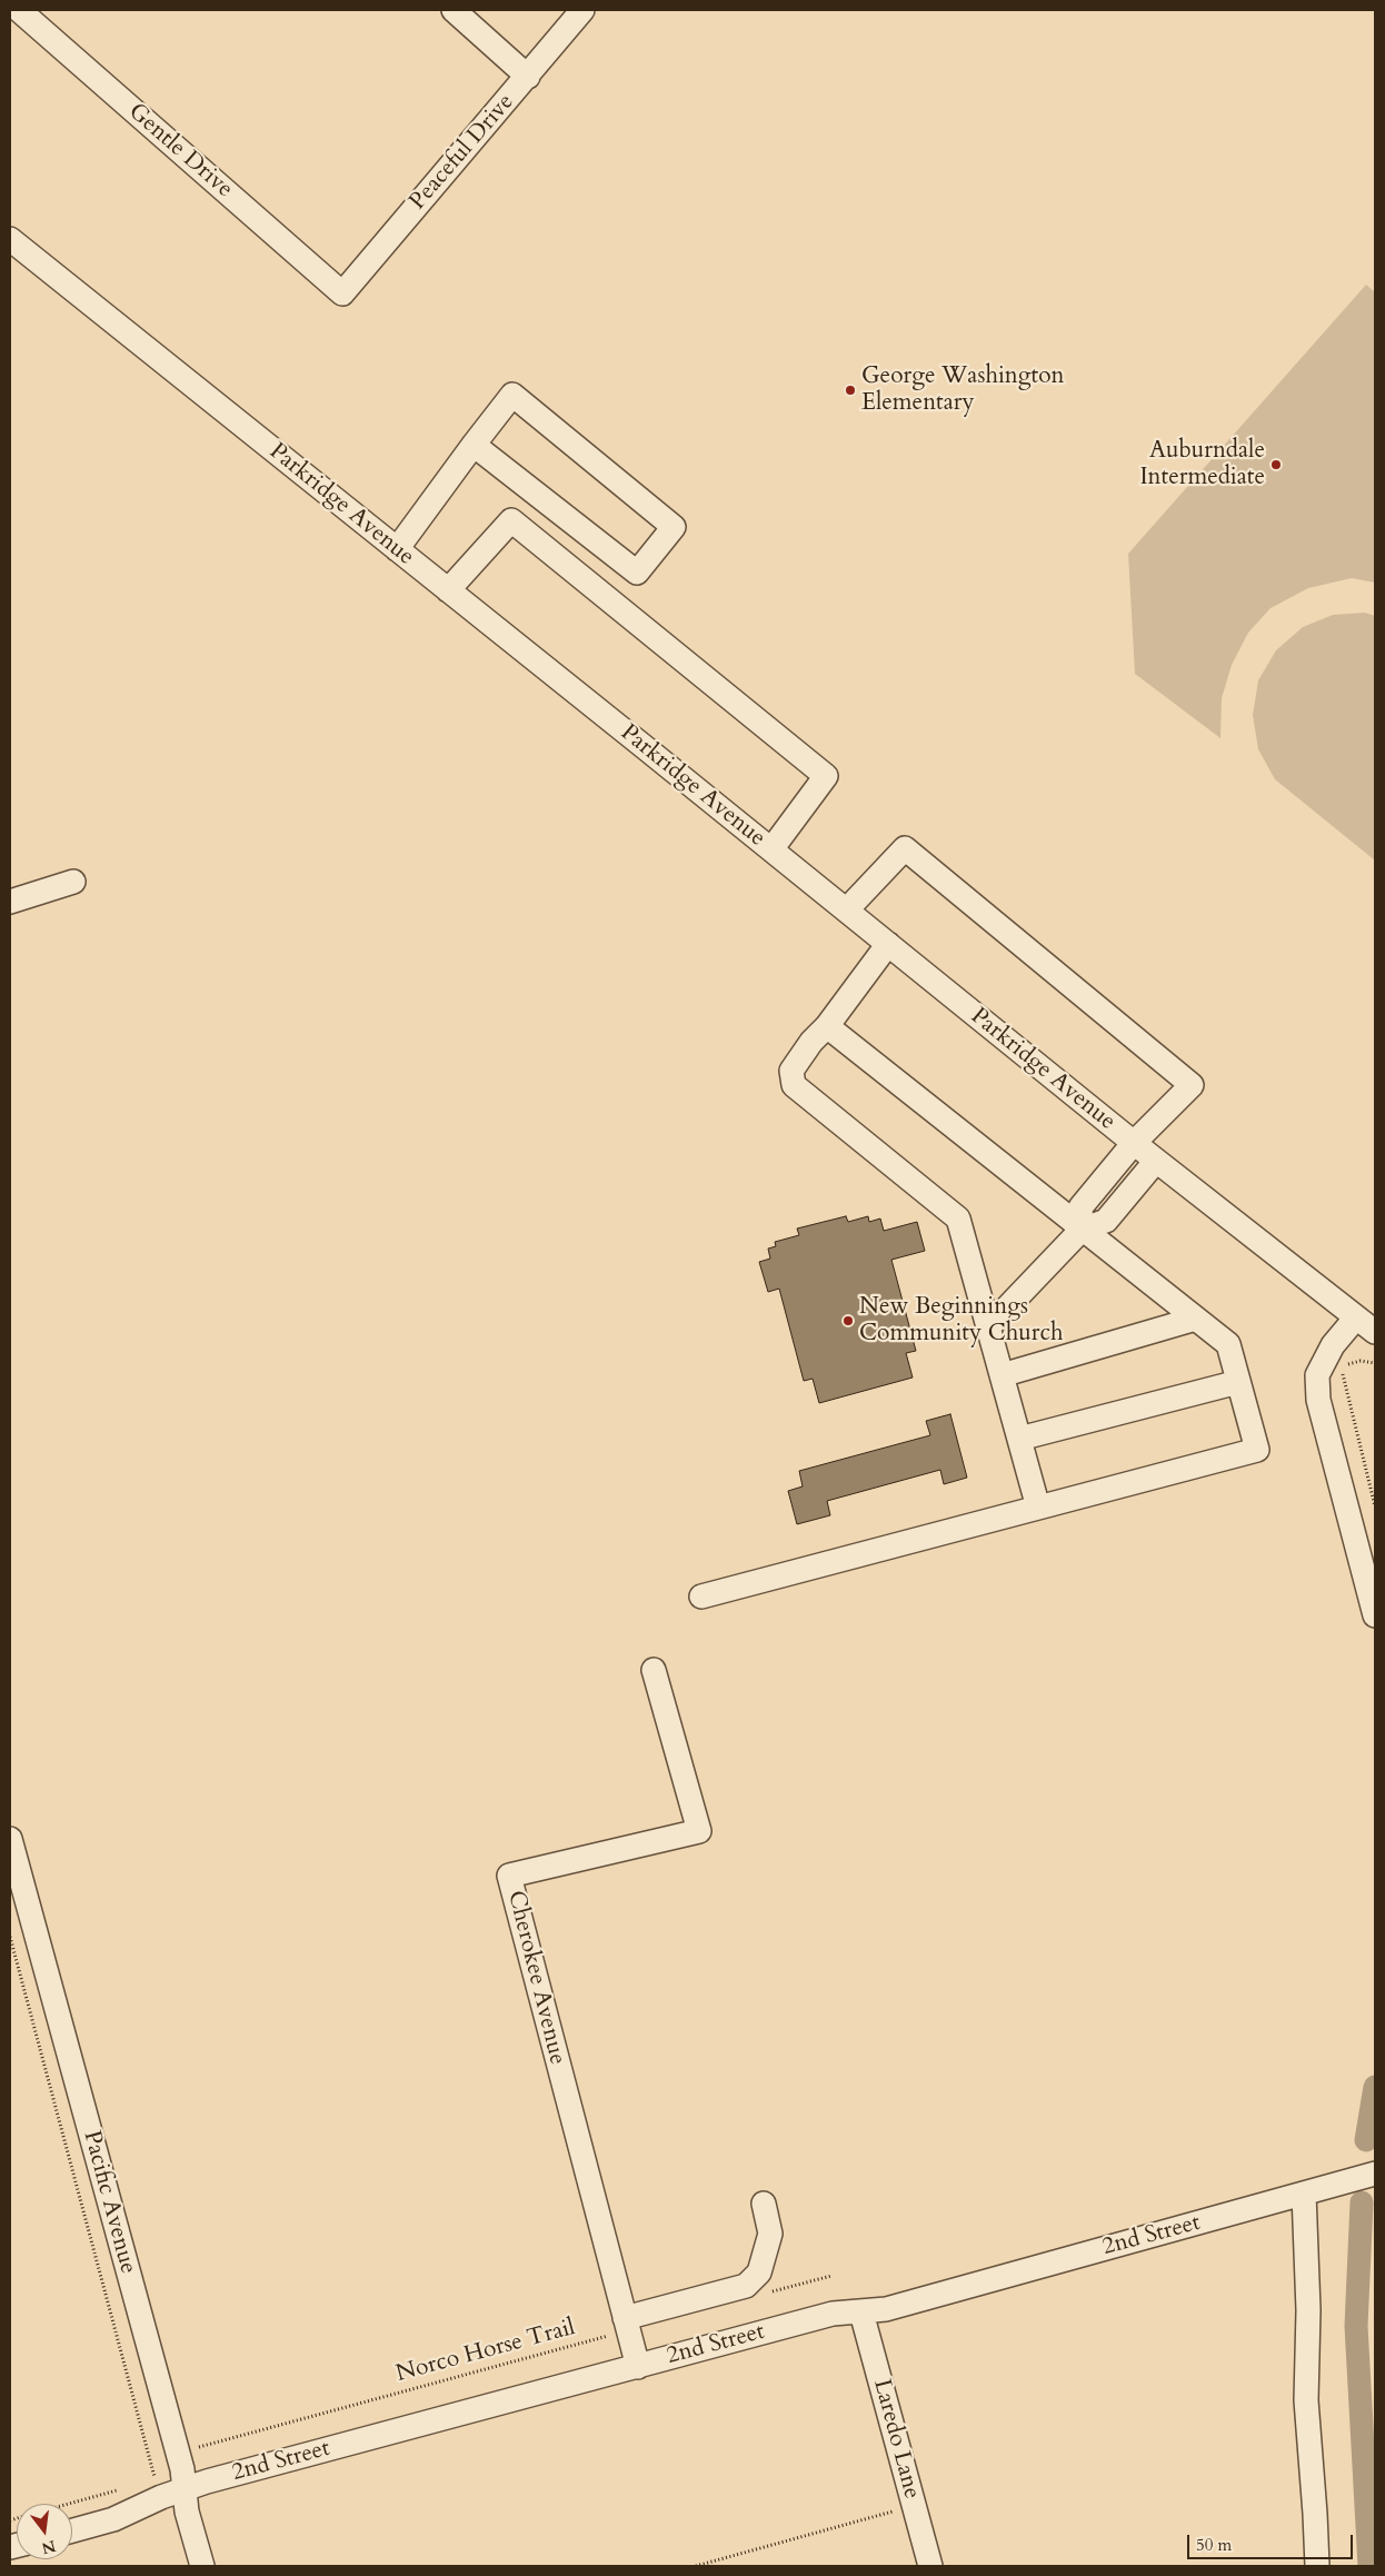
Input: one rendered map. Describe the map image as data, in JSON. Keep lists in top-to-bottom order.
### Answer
{
  "streets": {
    "street": [
      "Gentle Drive",
      "Peaceful Drive",
      "Parkridge Avenue",
      "Cherokee Avenue",
      "Pacific Avenue",
      "2nd Street",
      "Laredo Lane"
    ],
    "path": ["Norco Horse Trail"]
  },
  "crossings": [
    ["Gentle Drive", "Peaceful Drive"],
    ["Cherokee Avenue", "2nd Street"],
    ["Cherokee Avenue", "Norco Horse Trail"],
    ["Pacific Avenue", "2nd Street"],
    ["Pacific Avenue", "Norco Horse Trail"],
    ["2nd Street", "Laredo Lane"]
  ],
  "places": ["George Washington Elementary", "Auburndale Intermediate", "New Beginnings Community Church"],
  "scale_bar": "50 m",
  "north": "bottom"
}
